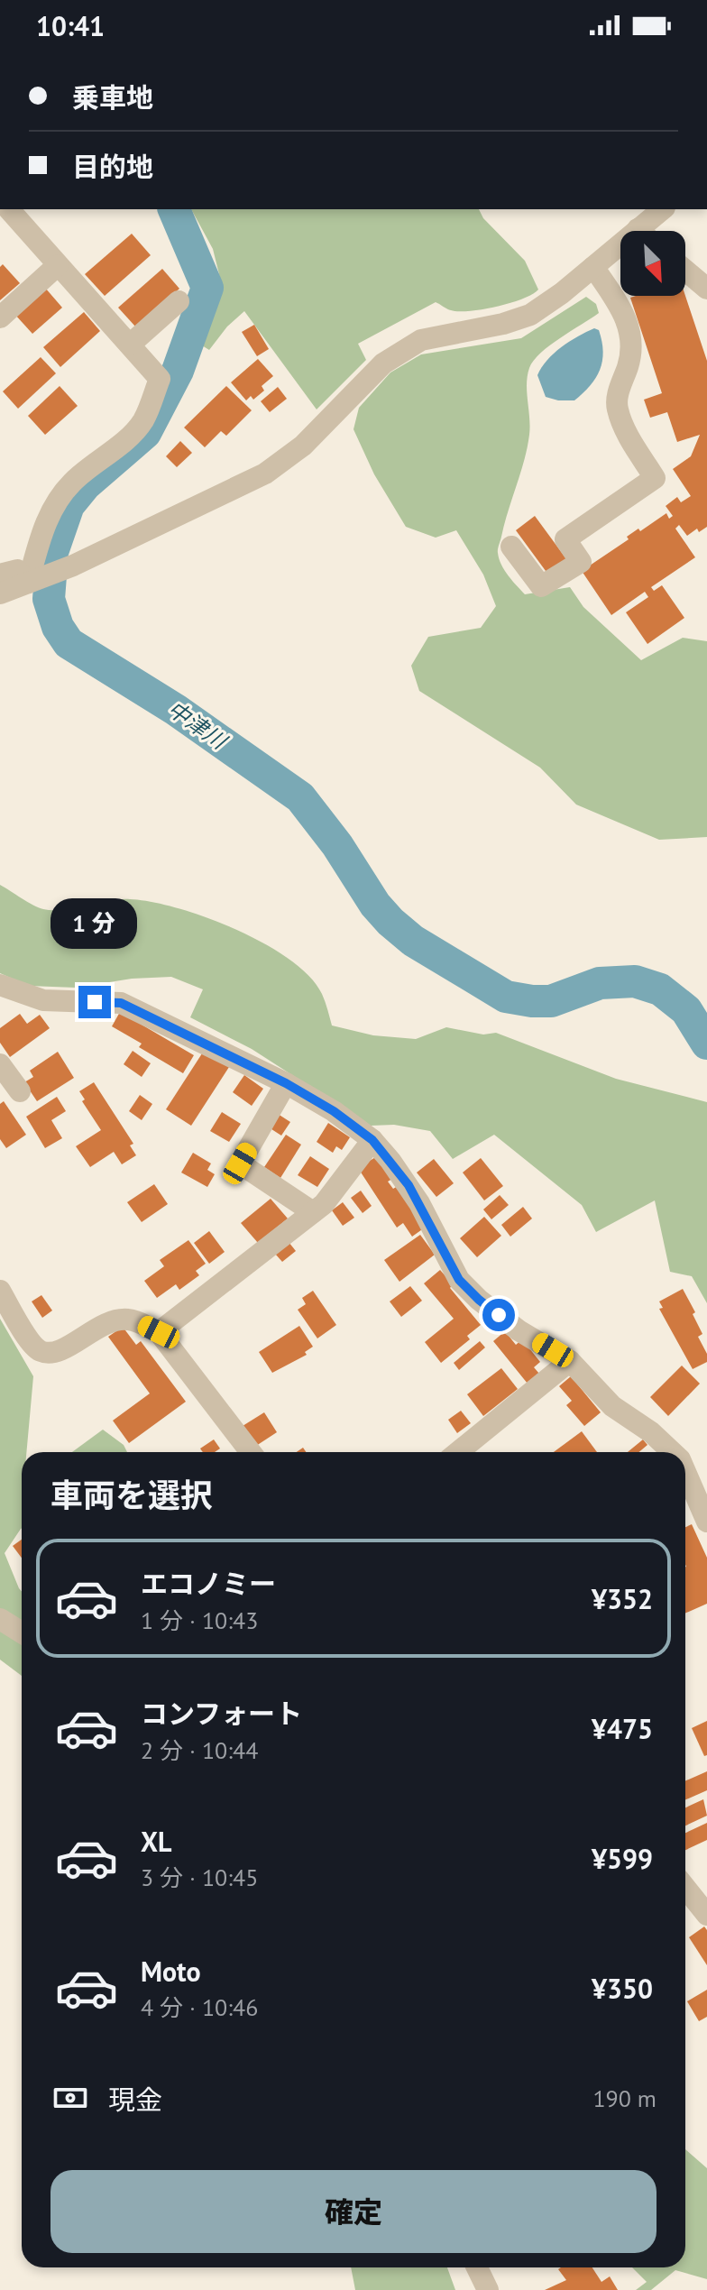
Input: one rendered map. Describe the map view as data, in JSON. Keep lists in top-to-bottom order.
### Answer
{
  "water": ["中津川"],
  "north": "bottom right",
  "page": {
    "status": "10:41",
    "banner": ["乗車地", "目的地"],
    "bubble": "1 分",
    "heading": "車両を選択",
    "list": [
      {
        "name": "エコノミー",
        "note": "1 分 · 10:43",
        "value": "¥352"
      },
      {
        "name": "コンフォート",
        "note": "2 分 · 10:44",
        "value": "¥475"
      },
      {
        "name": "XL",
        "note": "3 分 · 10:45",
        "value": "¥599"
      },
      {
        "name": "Moto",
        "note": "4 分 · 10:46",
        "value": "¥350"
      }
    ],
    "pay": ["現金", "190 m"],
    "buttons": "確定"
  }
}
